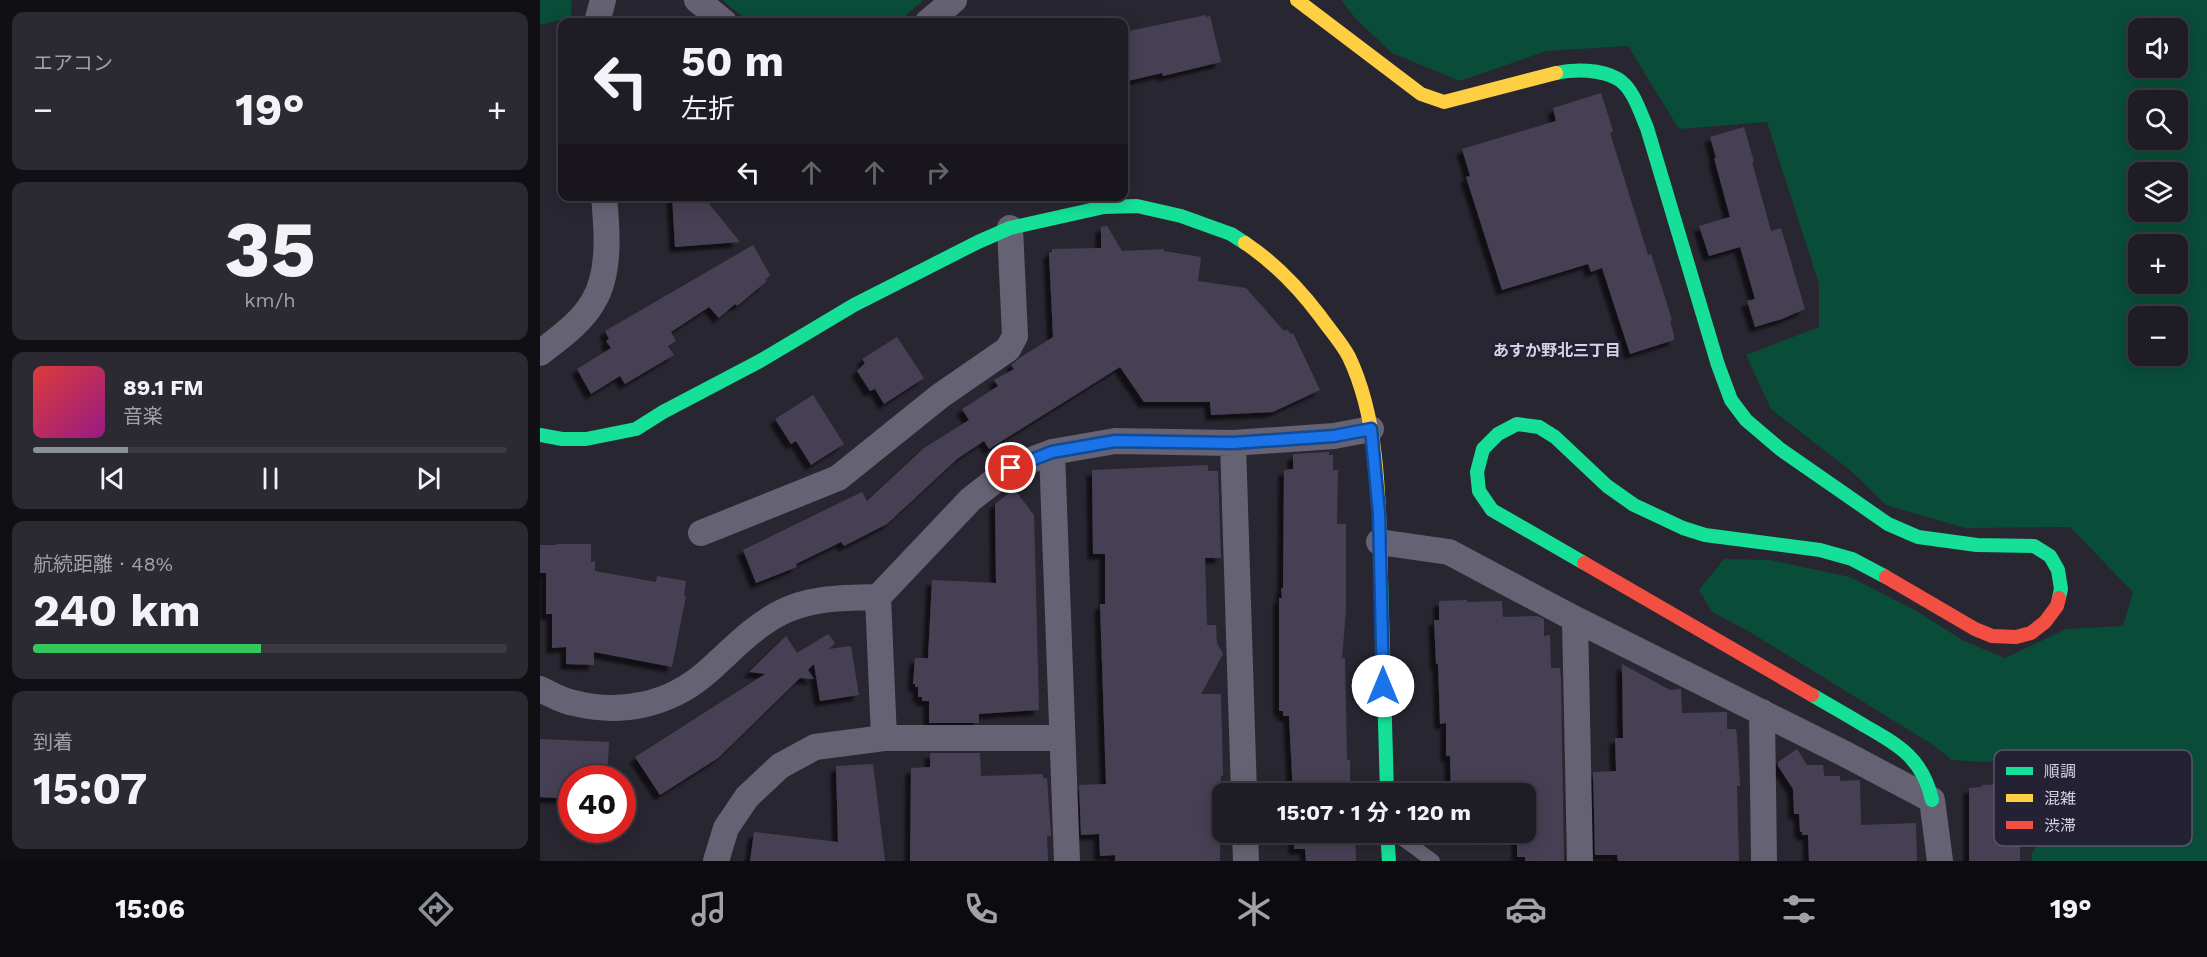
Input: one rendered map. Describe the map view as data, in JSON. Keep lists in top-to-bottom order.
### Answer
{
  "districts": ["あすか野北三丁目"],
  "legend": ["順調", "混雑", "渋滞"],
  "page": {
    "tile": [
      "エアコン",
      ["35", "km/h"],
      ["航続距離 · 48%", "240 km"],
      ["到着", "15:07"]
    ],
    "map_buttons": ["+", "−"],
    "turn": ["50 m", "左折"],
    "heat": ["−", "19°", "+"],
    "song": ["89.1 FM", "音楽"],
    "limit": "40",
    "trip": "15:07 · 1 分 · 120 m",
    "tabs": ["15:06", "19°"]
  }
}
